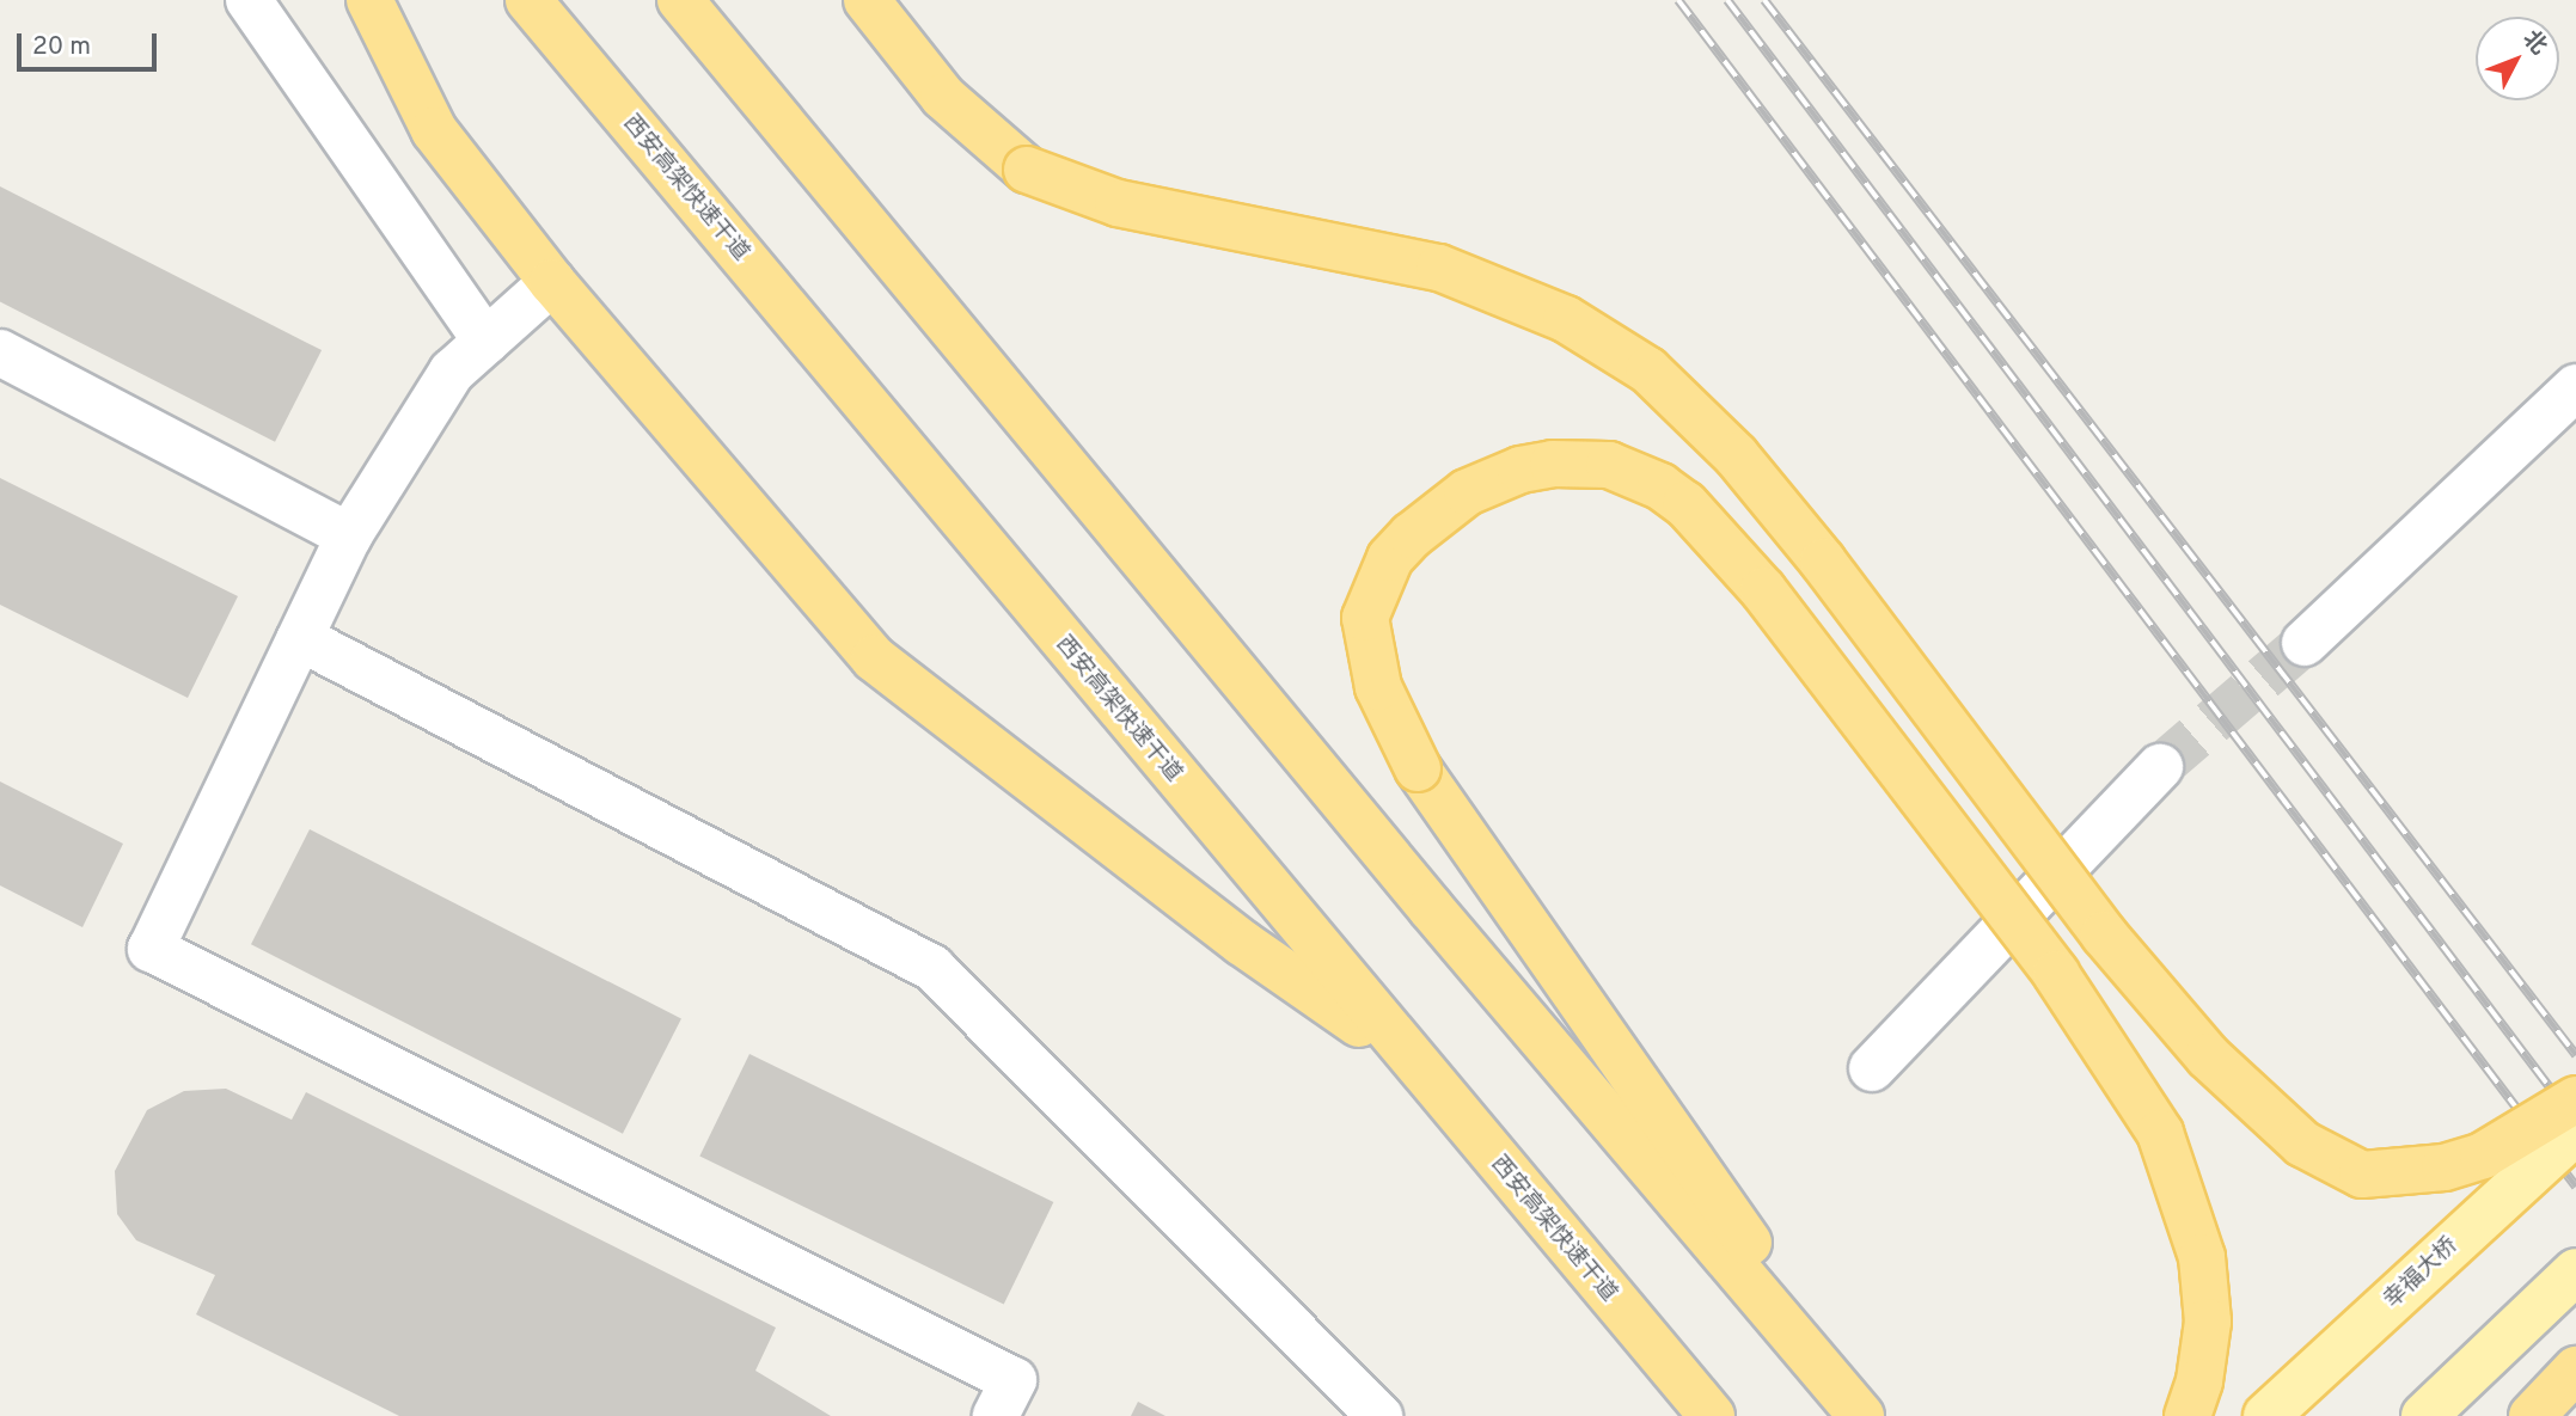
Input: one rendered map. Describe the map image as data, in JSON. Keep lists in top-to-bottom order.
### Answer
{
  "streets": {
    "highway": ["西安高架快速干道"],
    "main road": ["幸福大桥"]
  },
  "scale_bar": "20 m",
  "north": "top right"
}
